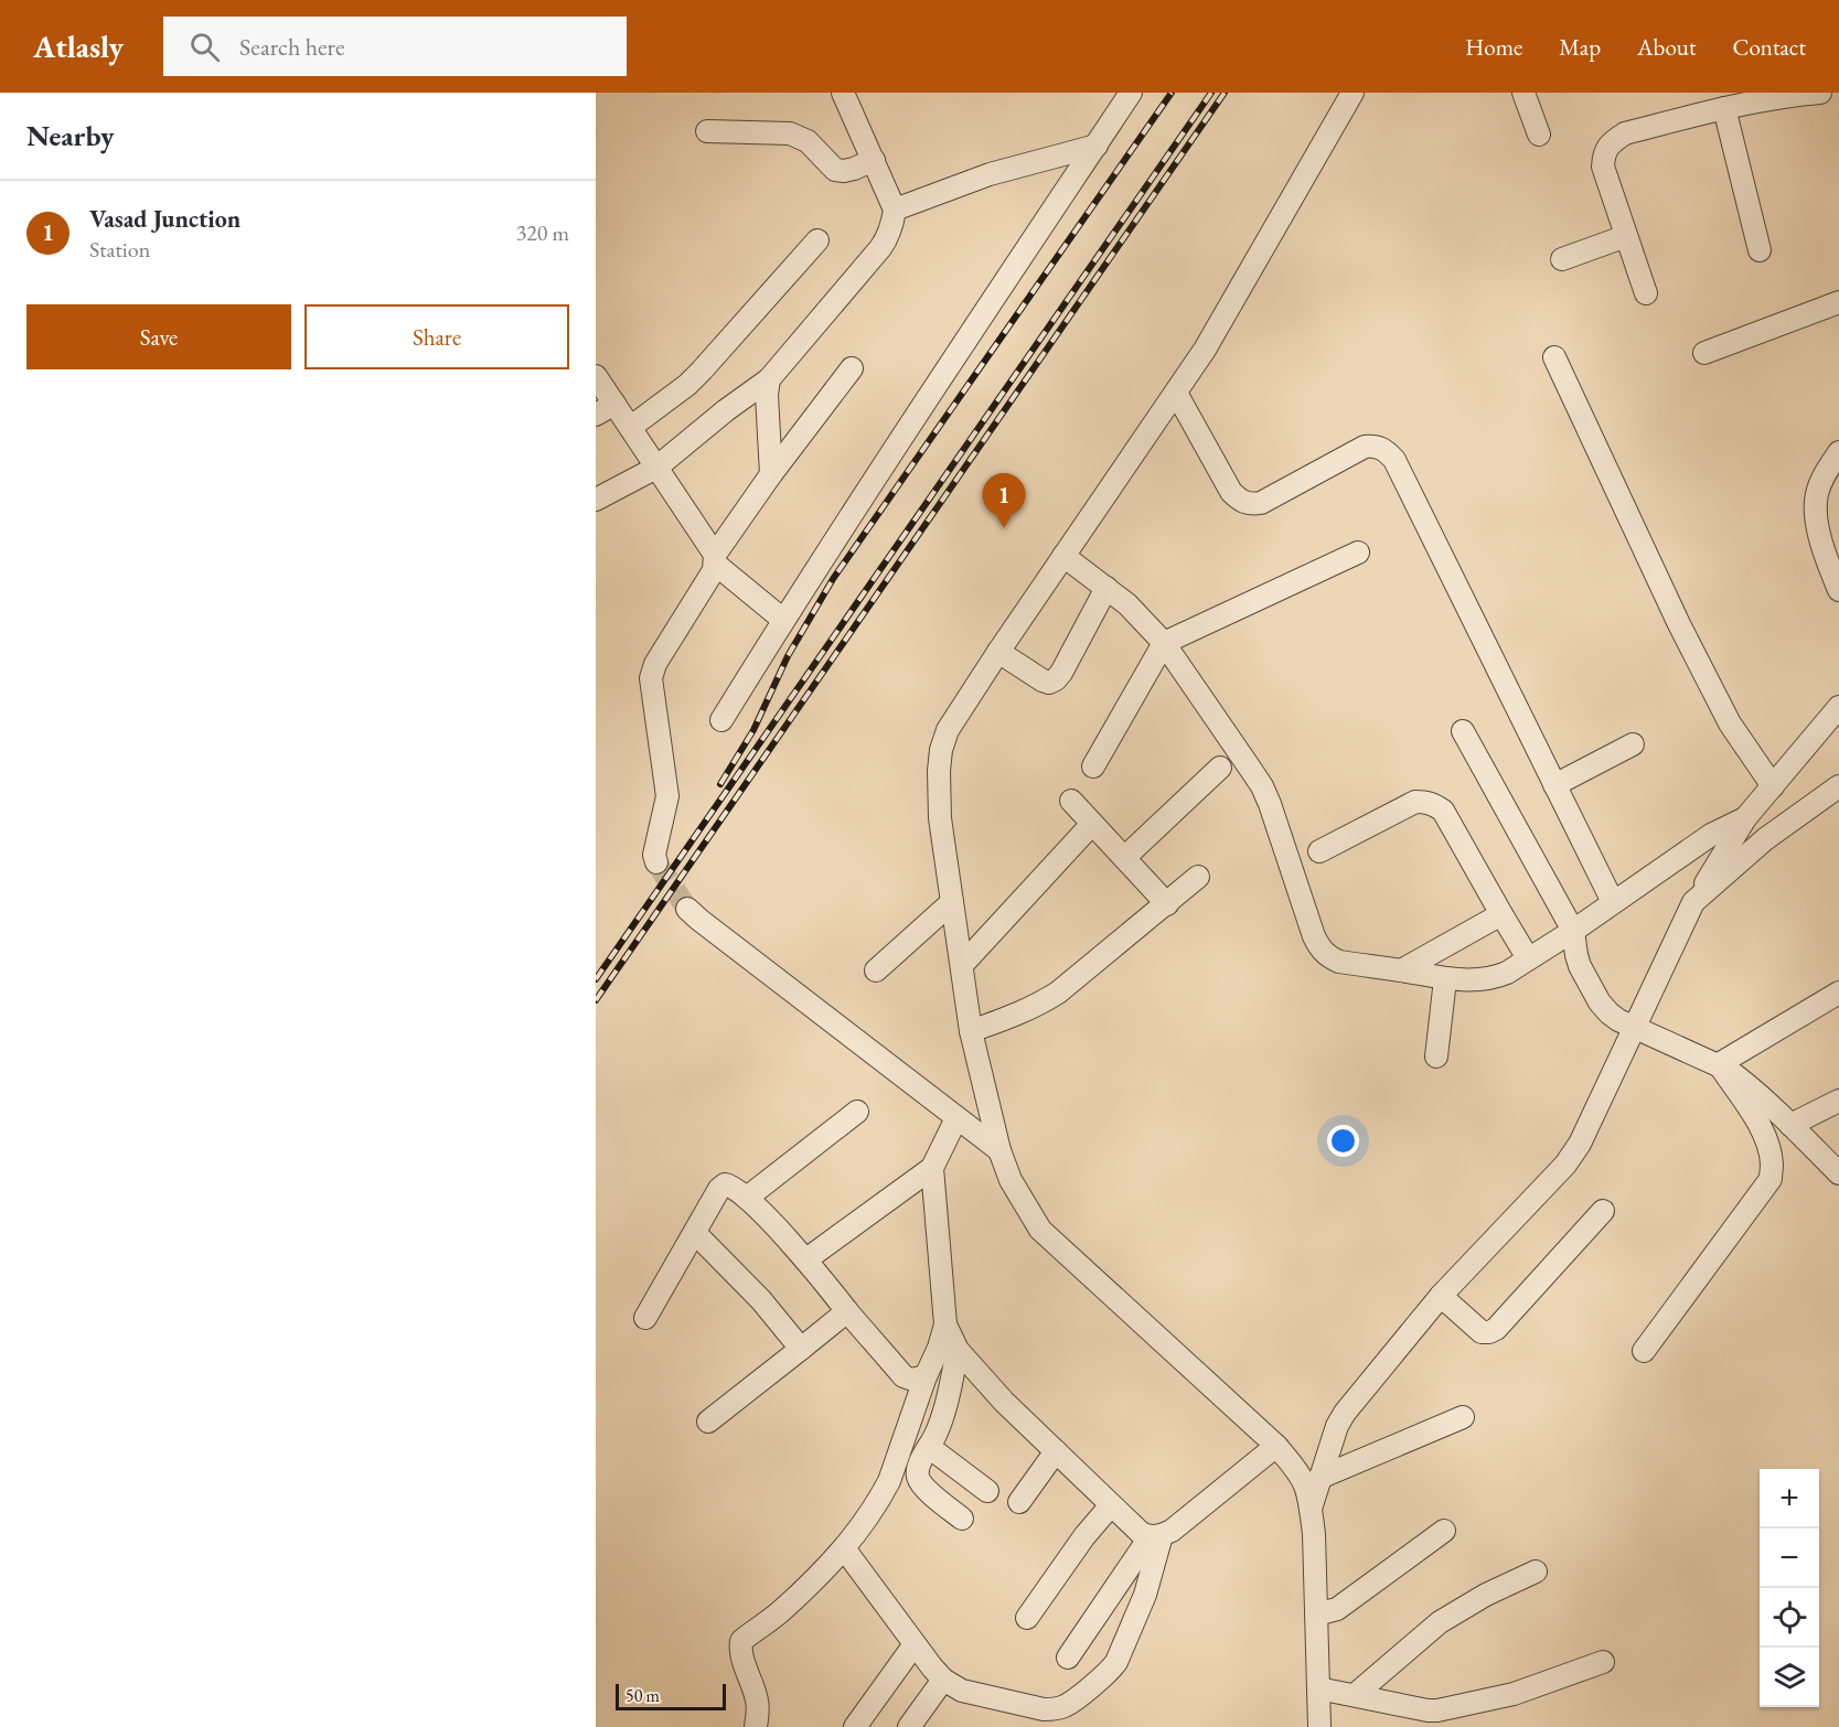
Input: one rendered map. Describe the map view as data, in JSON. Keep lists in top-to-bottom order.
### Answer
{
  "scale_bar": "50 m",
  "page": {
    "header": "Atlasly",
    "search": "Search here",
    "nav": [
      "Home",
      "Map",
      "About",
      "Contact"
    ],
    "heading": "Nearby",
    "list": [
      {
        "mark": "1",
        "name": "Vasad Junction",
        "note": "Station",
        "value": "320 m"
      }
    ],
    "buttons": ["Save", "Share"],
    "pins": "1",
    "map_buttons": ["+", "−"],
    "scale": "50 m"
  }
}
